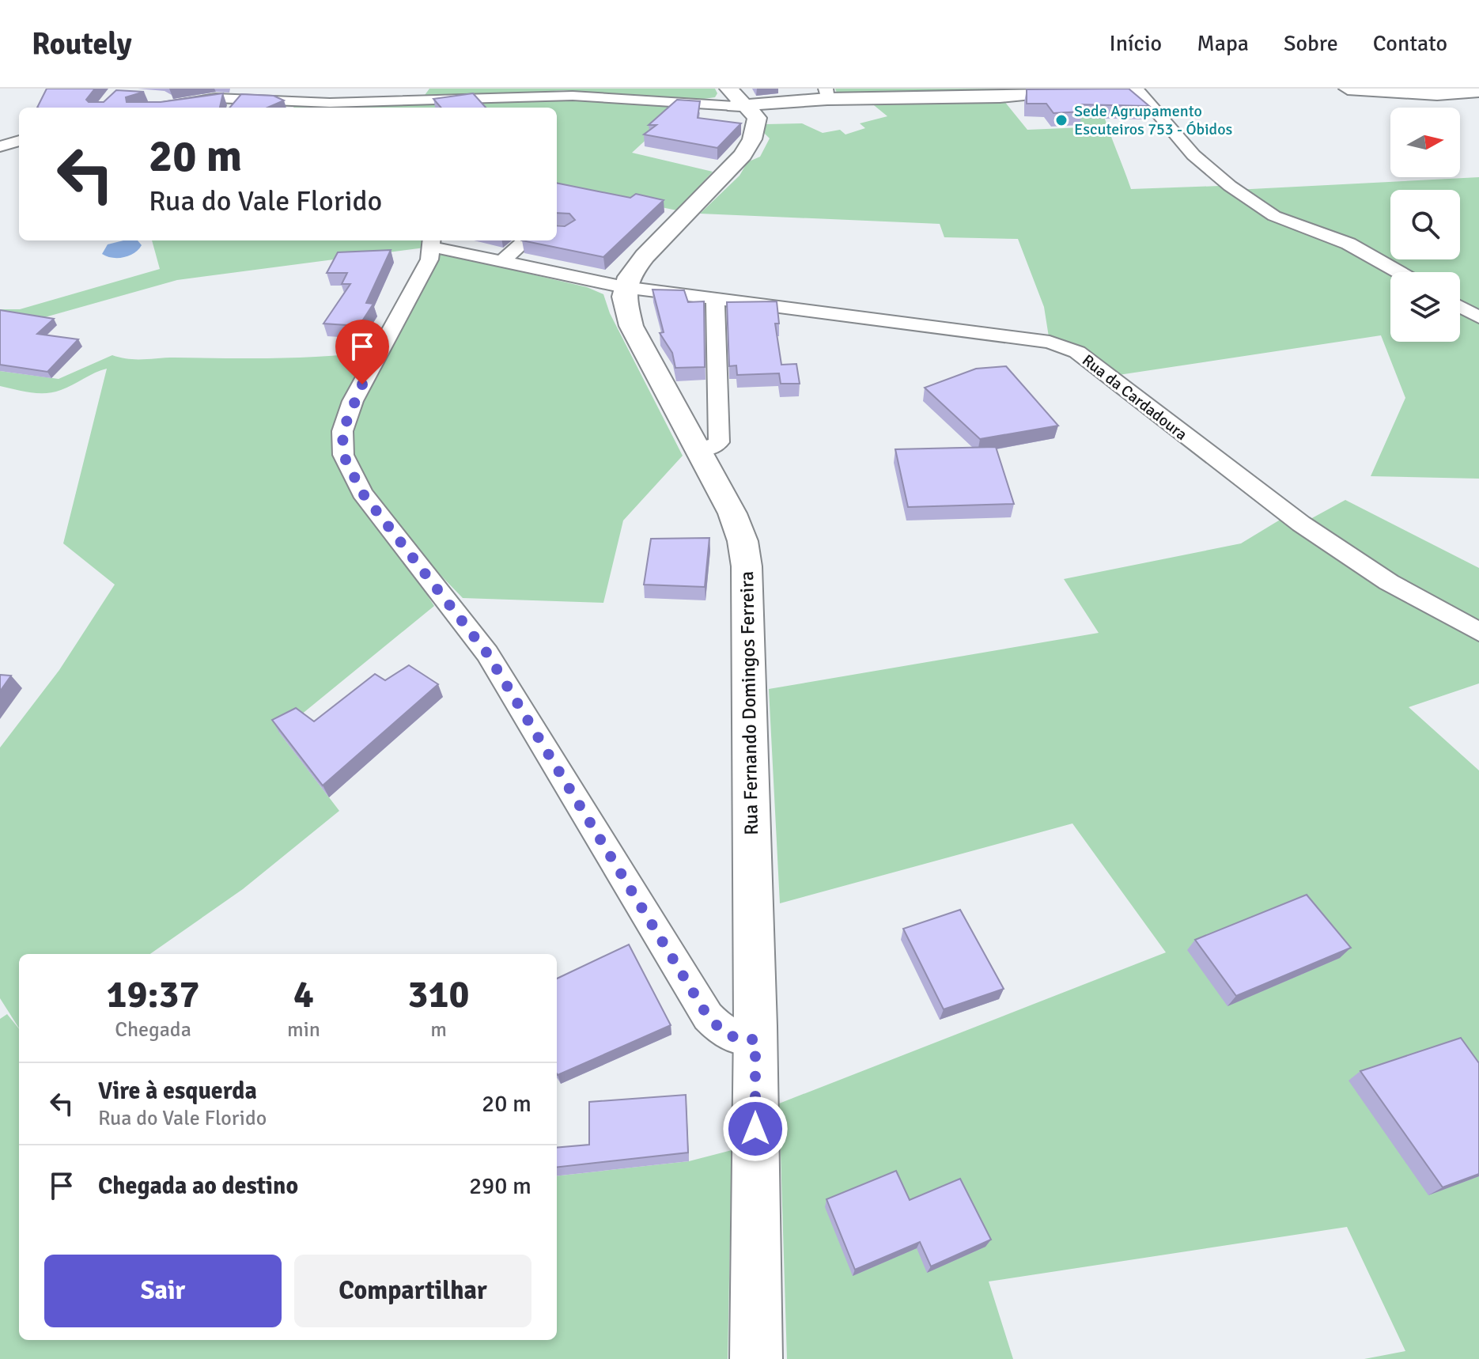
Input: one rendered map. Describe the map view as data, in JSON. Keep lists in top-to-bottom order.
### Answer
{
  "streets": {
    "street": ["Rua da Cardadoura", "Rua Fernando Domingos Ferreira"]
  },
  "crossings": [
    ["Rua da Cardadoura", "Rua Fernando Domingos Ferreira"]
  ],
  "places": ["Sede Agrupamento Escuteiros 753 - Óbidos"],
  "north": "right",
  "page": {
    "header": "Routely",
    "nav": [
      "Início",
      "Mapa",
      "Sobre",
      "Contato"
    ],
    "turn": ["20 m", "Rua do Vale Florido"],
    "eta": [
      "19:37",
      "Chegada",
      "4",
      "min",
      "310",
      "m"
    ],
    "list": [
      {
        "name": "Vire à esquerda",
        "note": "Rua do Vale Florido",
        "value": "20 m"
      },
      {
        "name": "Chegada ao destino",
        "value": "290 m"
      }
    ],
    "buttons": ["Sair", "Compartilhar"]
  }
}
